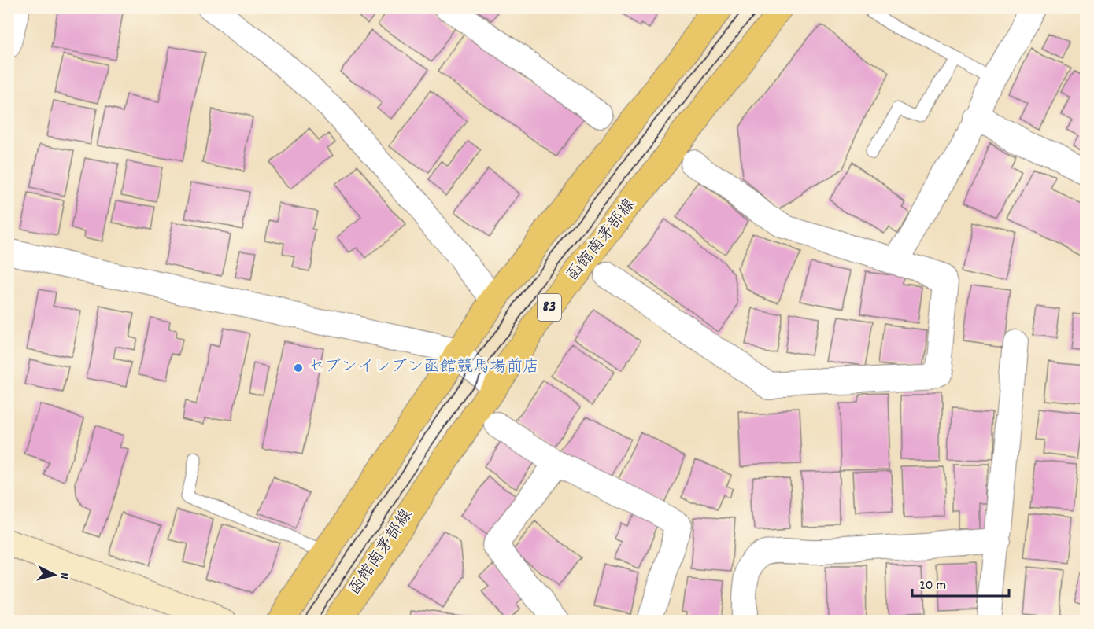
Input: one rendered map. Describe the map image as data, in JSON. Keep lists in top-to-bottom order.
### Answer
{
  "streets": {
    "main road": ["函館南茅部線", "83"]
  },
  "places": ["セブンイレブン函館競馬場前店"],
  "scale_bar": "20 m",
  "north": "right"
}
